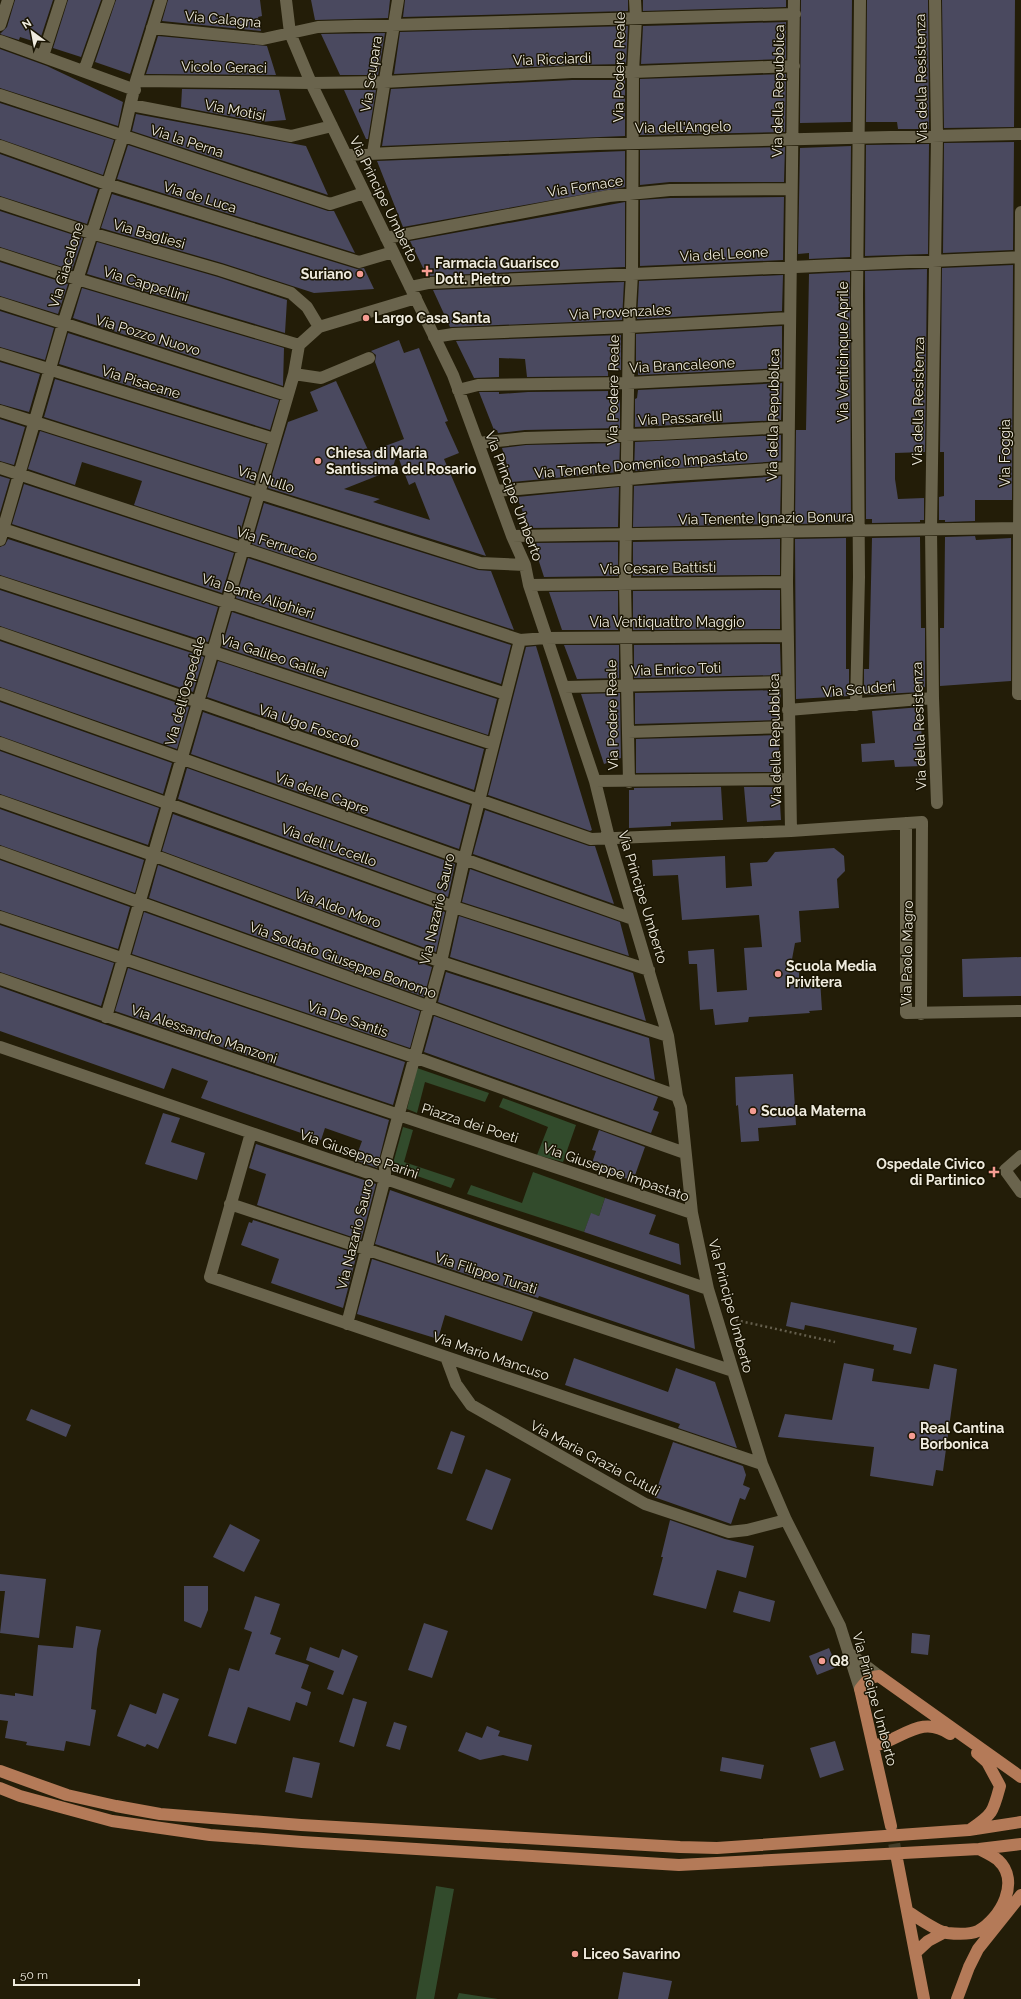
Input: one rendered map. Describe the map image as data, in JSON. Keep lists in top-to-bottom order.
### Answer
{
  "streets": {
    "main road": ["Via Principe Umberto"],
    "street": [
      "Via Calagna",
      "Via Ricciardi",
      "Vicolo Geraci",
      "Via Podere Reale",
      "Via Scupara",
      "Via della Resistenza",
      "Via della Repubblica",
      "Via Motisi",
      "Via dell'Angelo",
      "Via la Perna",
      "Via Fornace",
      "Via de Luca",
      "Via Bagliesi",
      "Via del Leone",
      "Via Giacalone",
      "Via Cappellini",
      "Via Provenzales",
      "Via Pozzo Nuovo",
      "Via Venticinque Aprile",
      "Via Brancaleone",
      "Via Pisacane",
      "Via Passarelli",
      "Via Foggia",
      "Via Tenente Domenico Impastato",
      "Via Nullo",
      "Via Tenente Ignazio Bonura",
      "Via Ferruccio",
      "Via Cesare Battisti",
      "Via Dante Alighieri",
      "Via Ventiquattro Maggio",
      "Via Galileo Galilei",
      "Via Enrico Toti",
      "Via Scuderi",
      "Via dell'Ospedale",
      "Via Ugo Foscolo",
      "Via delle Capre",
      "Via dell'Uccello",
      "Via Aldo Moro",
      "Via Nazario Sauro",
      "Via Paolo Magro",
      "Via Soldato Giuseppe Bonomo",
      "Via De Santis",
      "Via Alessandro Manzoni",
      "Piazza dei Poeti",
      "Via Giuseppe Parini",
      "Via Giuseppe Impastato",
      "Via Filippo Turati",
      "Via Mario Mancuso",
      "Via Maria Grazia Cutuli"
    ]
  },
  "crossings": [
    ["Via Calagna", "Via Podere Reale"],
    ["Via Calagna", "Via Scupara"],
    ["Via Calagna", "Via della Repubblica"],
    ["Via Calagna", "Via Principe Umberto"],
    ["Via Calagna", "Via Giacalone"],
    ["Via Ricciardi", "Vicolo Geraci"],
    ["Via Ricciardi", "Via Podere Reale"],
    ["Via Ricciardi", "Via Scupara"],
    ["Via Ricciardi", "Via della Repubblica"],
    ["Via Ricciardi", "Via Principe Umberto"],
    ["Vicolo Geraci", "Via Principe Umberto"],
    ["Vicolo Geraci", "Via Giacalone"],
    ["Via Podere Reale", "Via dell'Angelo"],
    ["Via Podere Reale", "Via Fornace"],
    ["Via Podere Reale", "Via del Leone"],
    ["Via Podere Reale", "Via Provenzales"],
    ["Via Podere Reale", "Via Brancaleone"],
    ["Via Podere Reale", "Via Passarelli"],
    ["Via Podere Reale", "Via Tenente Domenico Impastato"],
    ["Via Podere Reale", "Via Tenente Ignazio Bonura"],
    ["Via Podere Reale", "Via Cesare Battisti"],
    ["Via Podere Reale", "Via Ventiquattro Maggio"],
    ["Via Podere Reale", "Via Enrico Toti"],
    ["Via Scupara", "Via dell'Angelo"],
    ["Via della Resistenza", "Via dell'Angelo"],
    ["Via della Resistenza", "Via del Leone"],
    ["Via della Resistenza", "Via Tenente Ignazio Bonura"],
    ["Via della Resistenza", "Via Scuderi"],
    ["Via della Repubblica", "Via dell'Angelo"],
    ["Via della Repubblica", "Via Fornace"],
    ["Via della Repubblica", "Via del Leone"],
    ["Via della Repubblica", "Via Provenzales"],
    ["Via della Repubblica", "Via Brancaleone"],
    ["Via della Repubblica", "Via Passarelli"],
    ["Via della Repubblica", "Via Tenente Domenico Impastato"],
    ["Via della Repubblica", "Via Tenente Ignazio Bonura"],
    ["Via della Repubblica", "Via Cesare Battisti"],
    ["Via della Repubblica", "Via Ventiquattro Maggio"],
    ["Via della Repubblica", "Via Enrico Toti"],
    ["Via della Repubblica", "Via Scuderi"],
    ["Via della Repubblica", "Via Paolo Magro"],
    ["Via Motisi", "Via Principe Umberto"],
    ["Via Motisi", "Via Giacalone"],
    ["Via dell'Angelo", "Via Principe Umberto"],
    ["Via dell'Angelo", "Via Venticinque Aprile"],
    ["Via la Perna", "Via Principe Umberto"],
    ["Via la Perna", "Via Giacalone"],
    ["Via Fornace", "Via Principe Umberto"],
    ["Via de Luca", "Via Principe Umberto"],
    ["Via de Luca", "Via Giacalone"],
    ["Via Principe Umberto", "Via del Leone"],
    ["Via Principe Umberto", "Via Provenzales"],
    ["Via Principe Umberto", "Via Brancaleone"],
    ["Via Principe Umberto", "Via Passarelli"],
    ["Via Principe Umberto", "Via Tenente Domenico Impastato"],
    ["Via Principe Umberto", "Via Nullo"],
    ["Via Principe Umberto", "Via Tenente Ignazio Bonura"],
    ["Via Principe Umberto", "Via Ferruccio"],
    ["Via Principe Umberto", "Via Cesare Battisti"],
    ["Via Principe Umberto", "Via Ventiquattro Maggio"],
    ["Via Principe Umberto", "Via Enrico Toti"],
    ["Via Principe Umberto", "Via Ugo Foscolo"],
    ["Via Principe Umberto", "Via delle Capre"],
    ["Via Principe Umberto", "Via dell'Uccello"],
    ["Via Principe Umberto", "Via Aldo Moro"],
    ["Via Principe Umberto", "Via Paolo Magro"],
    ["Via Principe Umberto", "Via Soldato Giuseppe Bonomo"],
    ["Via Principe Umberto", "Via De Santis"],
    ["Via Principe Umberto", "Via Giuseppe Parini"],
    ["Via Principe Umberto", "Via Giuseppe Impastato"],
    ["Via Principe Umberto", "Via Filippo Turati"],
    ["Via Principe Umberto", "Via Mario Mancuso"],
    ["Via Principe Umberto", "Via Maria Grazia Cutuli"],
    ["Via Bagliesi", "Via Giacalone"],
    ["Via del Leone", "Via Venticinque Aprile"],
    ["Via del Leone", "Via Foggia"],
    ["Via Giacalone", "Via Cappellini"],
    ["Via Giacalone", "Via Pozzo Nuovo"],
    ["Via Giacalone", "Via Pisacane"],
    ["Via Giacalone", "Via Nullo"],
    ["Via Giacalone", "Via Ferruccio"],
    ["Via Giacalone", "Via Dante Alighieri"],
    ["Via Pozzo Nuovo", "Via dell'Ospedale"],
    ["Via Venticinque Aprile", "Via Tenente Ignazio Bonura"],
    ["Via Venticinque Aprile", "Via Scuderi"],
    ["Via Pisacane", "Via dell'Ospedale"],
    ["Via Foggia", "Via Tenente Ignazio Bonura"],
    ["Via Nullo", "Via dell'Ospedale"],
    ["Via Ferruccio", "Via Ventiquattro Maggio"],
    ["Via Ferruccio", "Via dell'Ospedale"],
    ["Via Ferruccio", "Via Nazario Sauro"],
    ["Via Dante Alighieri", "Via dell'Ospedale"],
    ["Via Dante Alighieri", "Via Nazario Sauro"],
    ["Via Galileo Galilei", "Via dell'Ospedale"],
    ["Via Galileo Galilei", "Via Nazario Sauro"],
    ["Via dell'Ospedale", "Via Ugo Foscolo"],
    ["Via dell'Ospedale", "Via delle Capre"],
    ["Via dell'Ospedale", "Via dell'Uccello"],
    ["Via dell'Ospedale", "Via Aldo Moro"],
    ["Via dell'Ospedale", "Via Soldato Giuseppe Bonomo"],
    ["Via dell'Ospedale", "Via De Santis"],
    ["Via dell'Ospedale", "Via Alessandro Manzoni"],
    ["Via Ugo Foscolo", "Via Nazario Sauro"],
    ["Via Ugo Foscolo", "Via Paolo Magro"],
    ["Via delle Capre", "Via Nazario Sauro"],
    ["Via dell'Uccello", "Via Nazario Sauro"],
    ["Via Aldo Moro", "Via Nazario Sauro"],
    ["Via Nazario Sauro", "Via Soldato Giuseppe Bonomo"],
    ["Via Nazario Sauro", "Via De Santis"],
    ["Via Nazario Sauro", "Via Alessandro Manzoni"],
    ["Via Nazario Sauro", "Piazza dei Poeti"],
    ["Via Nazario Sauro", "Via Giuseppe Parini"],
    ["Via Nazario Sauro", "Via Filippo Turati"],
    ["Via Nazario Sauro", "Via Mario Mancuso"],
    ["Via Alessandro Manzoni", "Piazza dei Poeti"],
    ["Piazza dei Poeti", "Via Giuseppe Impastato"],
    ["Via Filippo Turati", "Via Mario Mancuso"],
    ["Via Mario Mancuso", "Via Maria Grazia Cutuli"]
  ],
  "places": {
    "health": ["Farmacia Guarisco Dott. Pietro", "Ospedale Civico di Partinico"],
    "other": [
      "Suriano",
      "Largo Casa Santa",
      "Chiesa di Maria Santissima del Rosario",
      "Scuola Media Privitera",
      "Scuola Materna",
      "Real Cantina Borbonica",
      "Q8",
      "Liceo Savarino"
    ]
  },
  "scale_bar": "50 m",
  "north": "top left"
}
